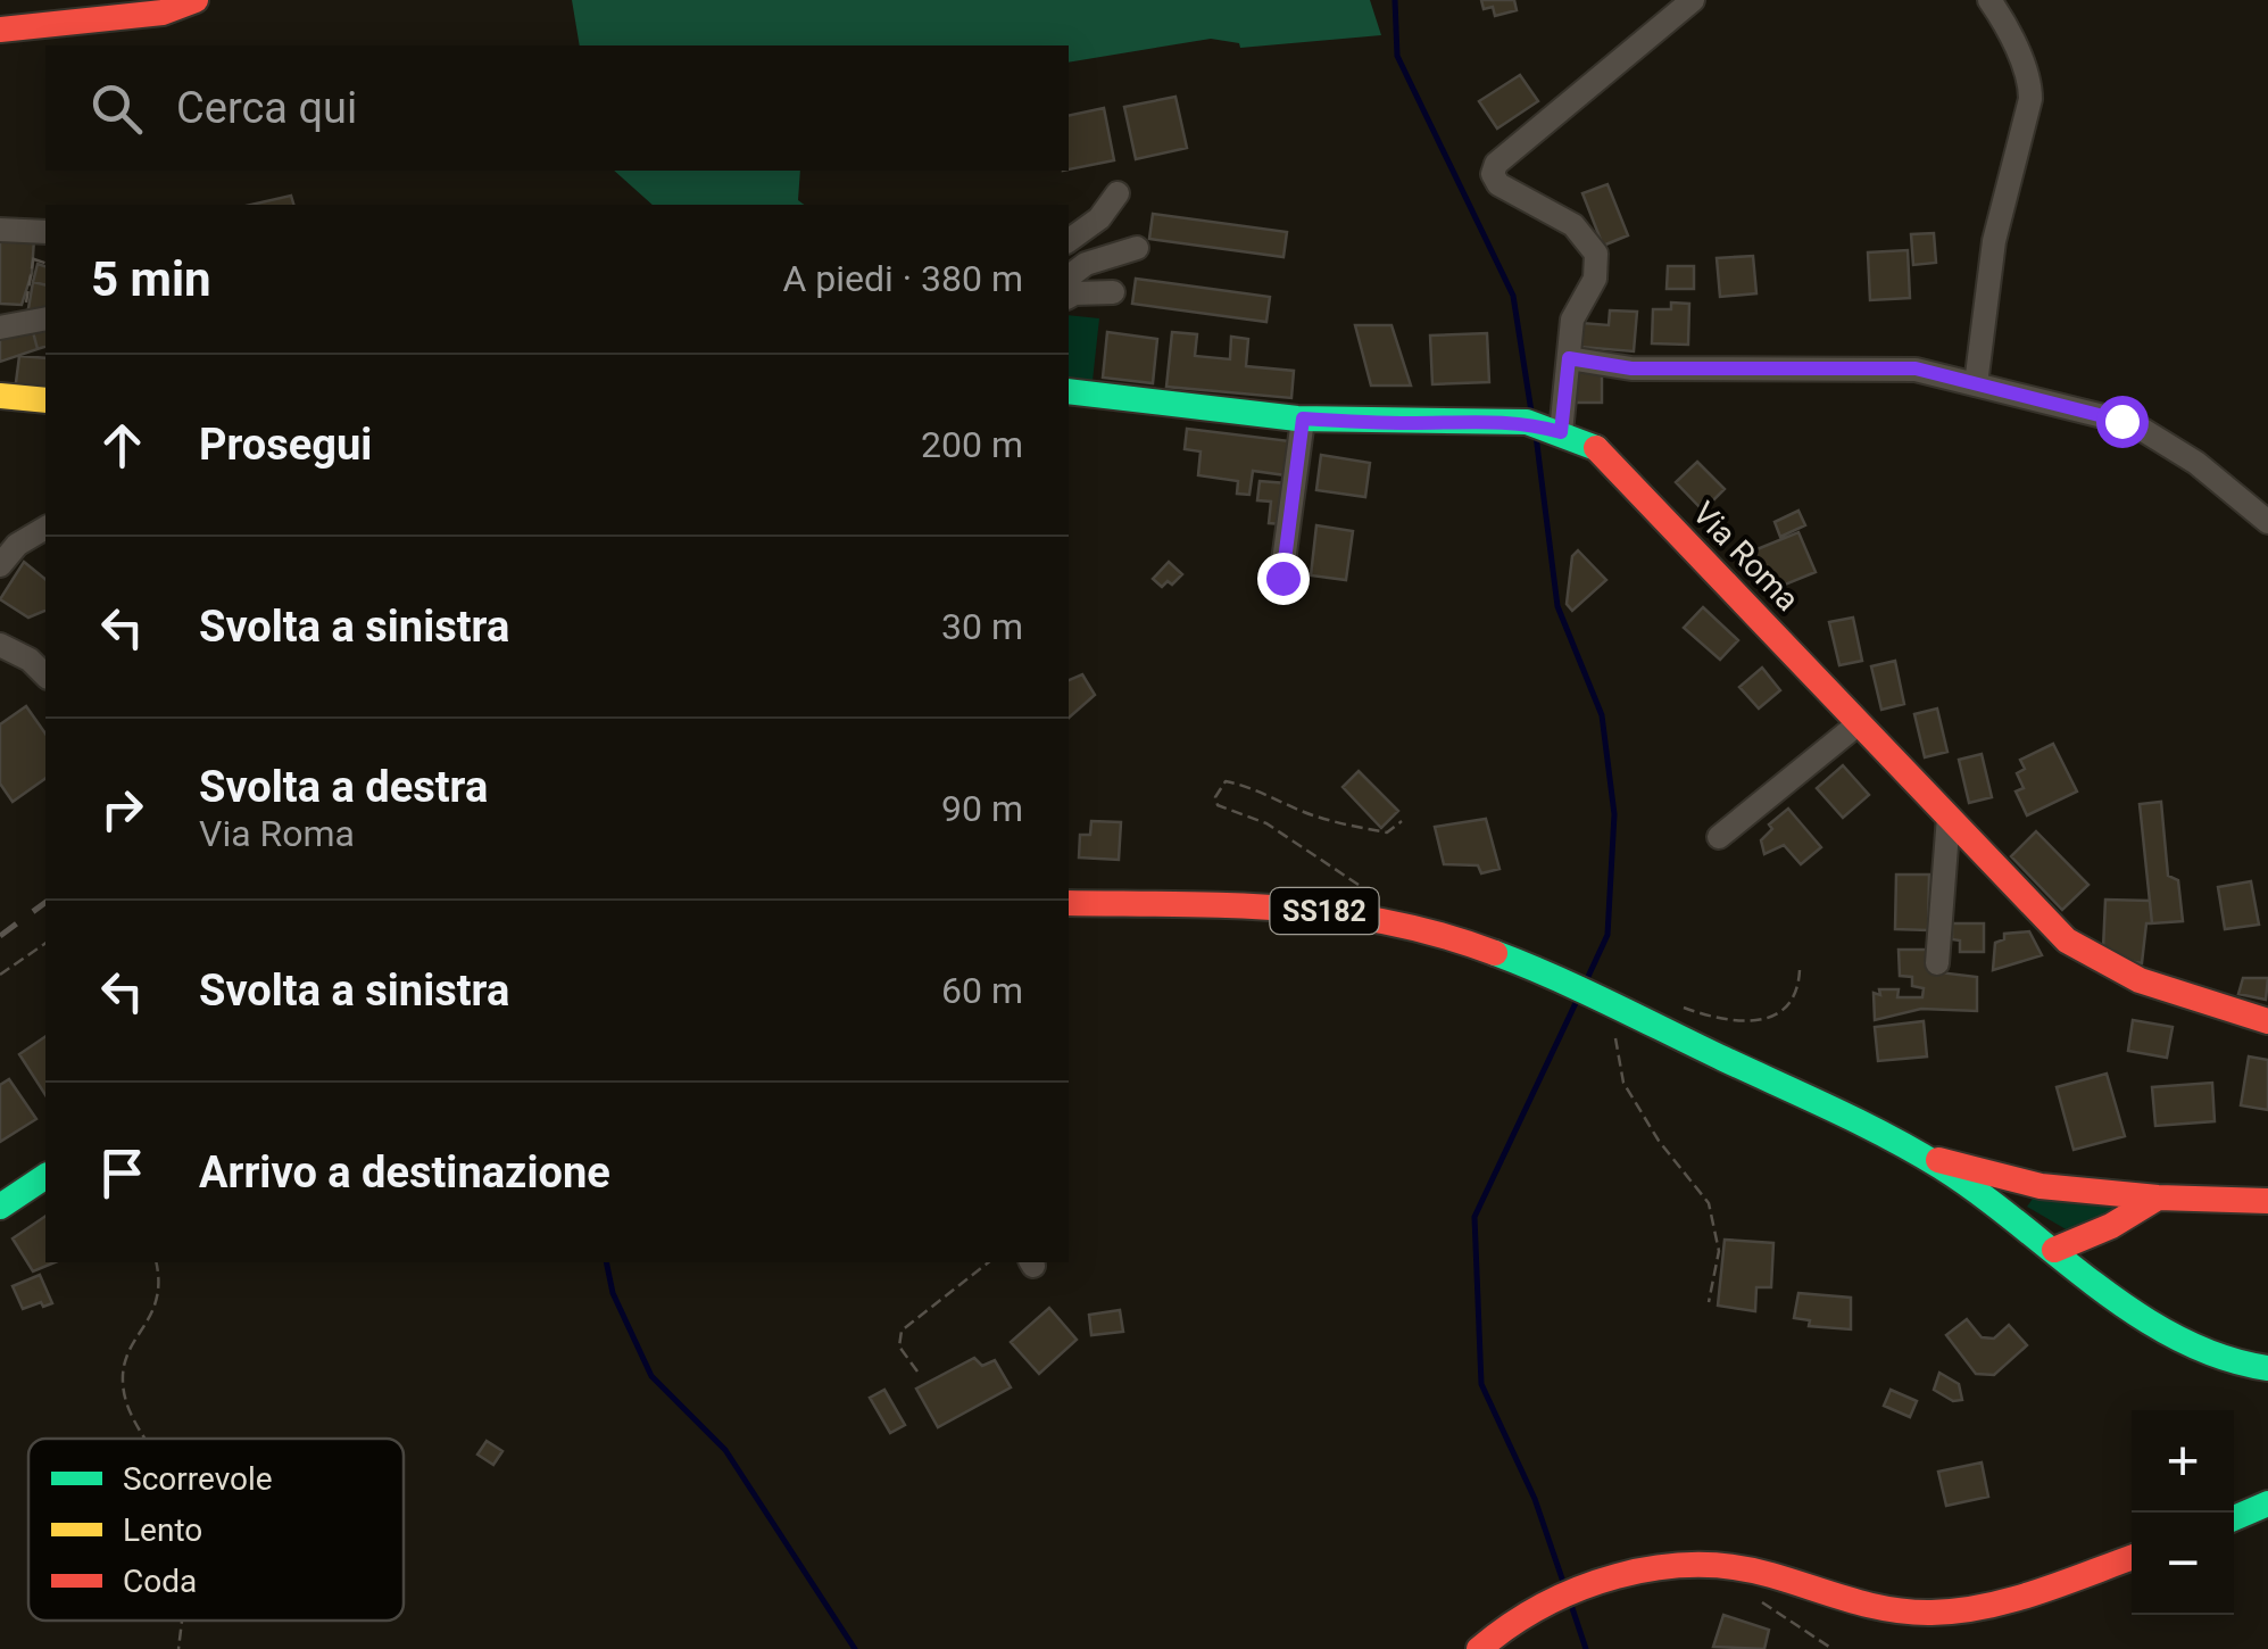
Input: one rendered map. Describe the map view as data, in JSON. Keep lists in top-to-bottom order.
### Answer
{
  "streets": {
    "main road": ["Via Roma", "SS182"]
  },
  "legend": ["Scorrevole", "Lento", "Coda"],
  "page": {
    "search": "Cerca qui",
    "heading": ["5 min", "A piedi · 380 m"],
    "list": [
      ["Prosegui", "200 m"],
      ["Svolta a sinistra", "30 m"],
      ["Svolta a destra", "Via Roma", "90 m"],
      ["Svolta a sinistra", "60 m"],
      "Arrivo a destinazione"
    ],
    "map_buttons": ["+", "−"]
  }
}
